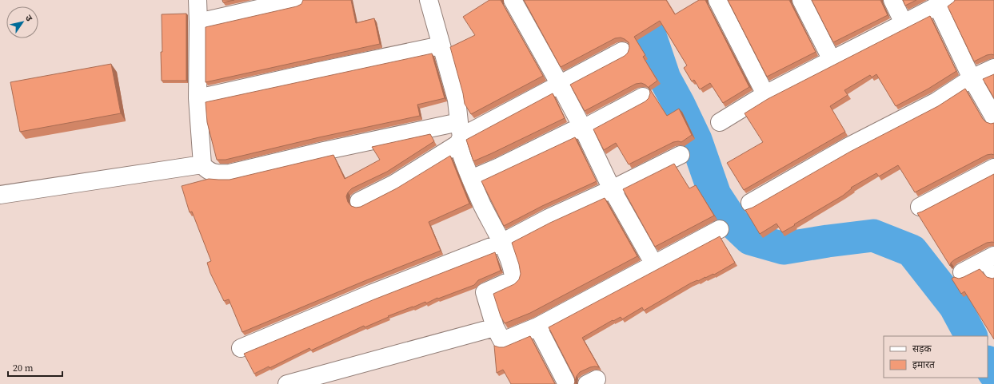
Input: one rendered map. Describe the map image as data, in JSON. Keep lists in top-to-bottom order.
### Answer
{
  "legend": ["सड़क", "इमारत"],
  "scale_bar": "20 m",
  "north": "top right"
}
